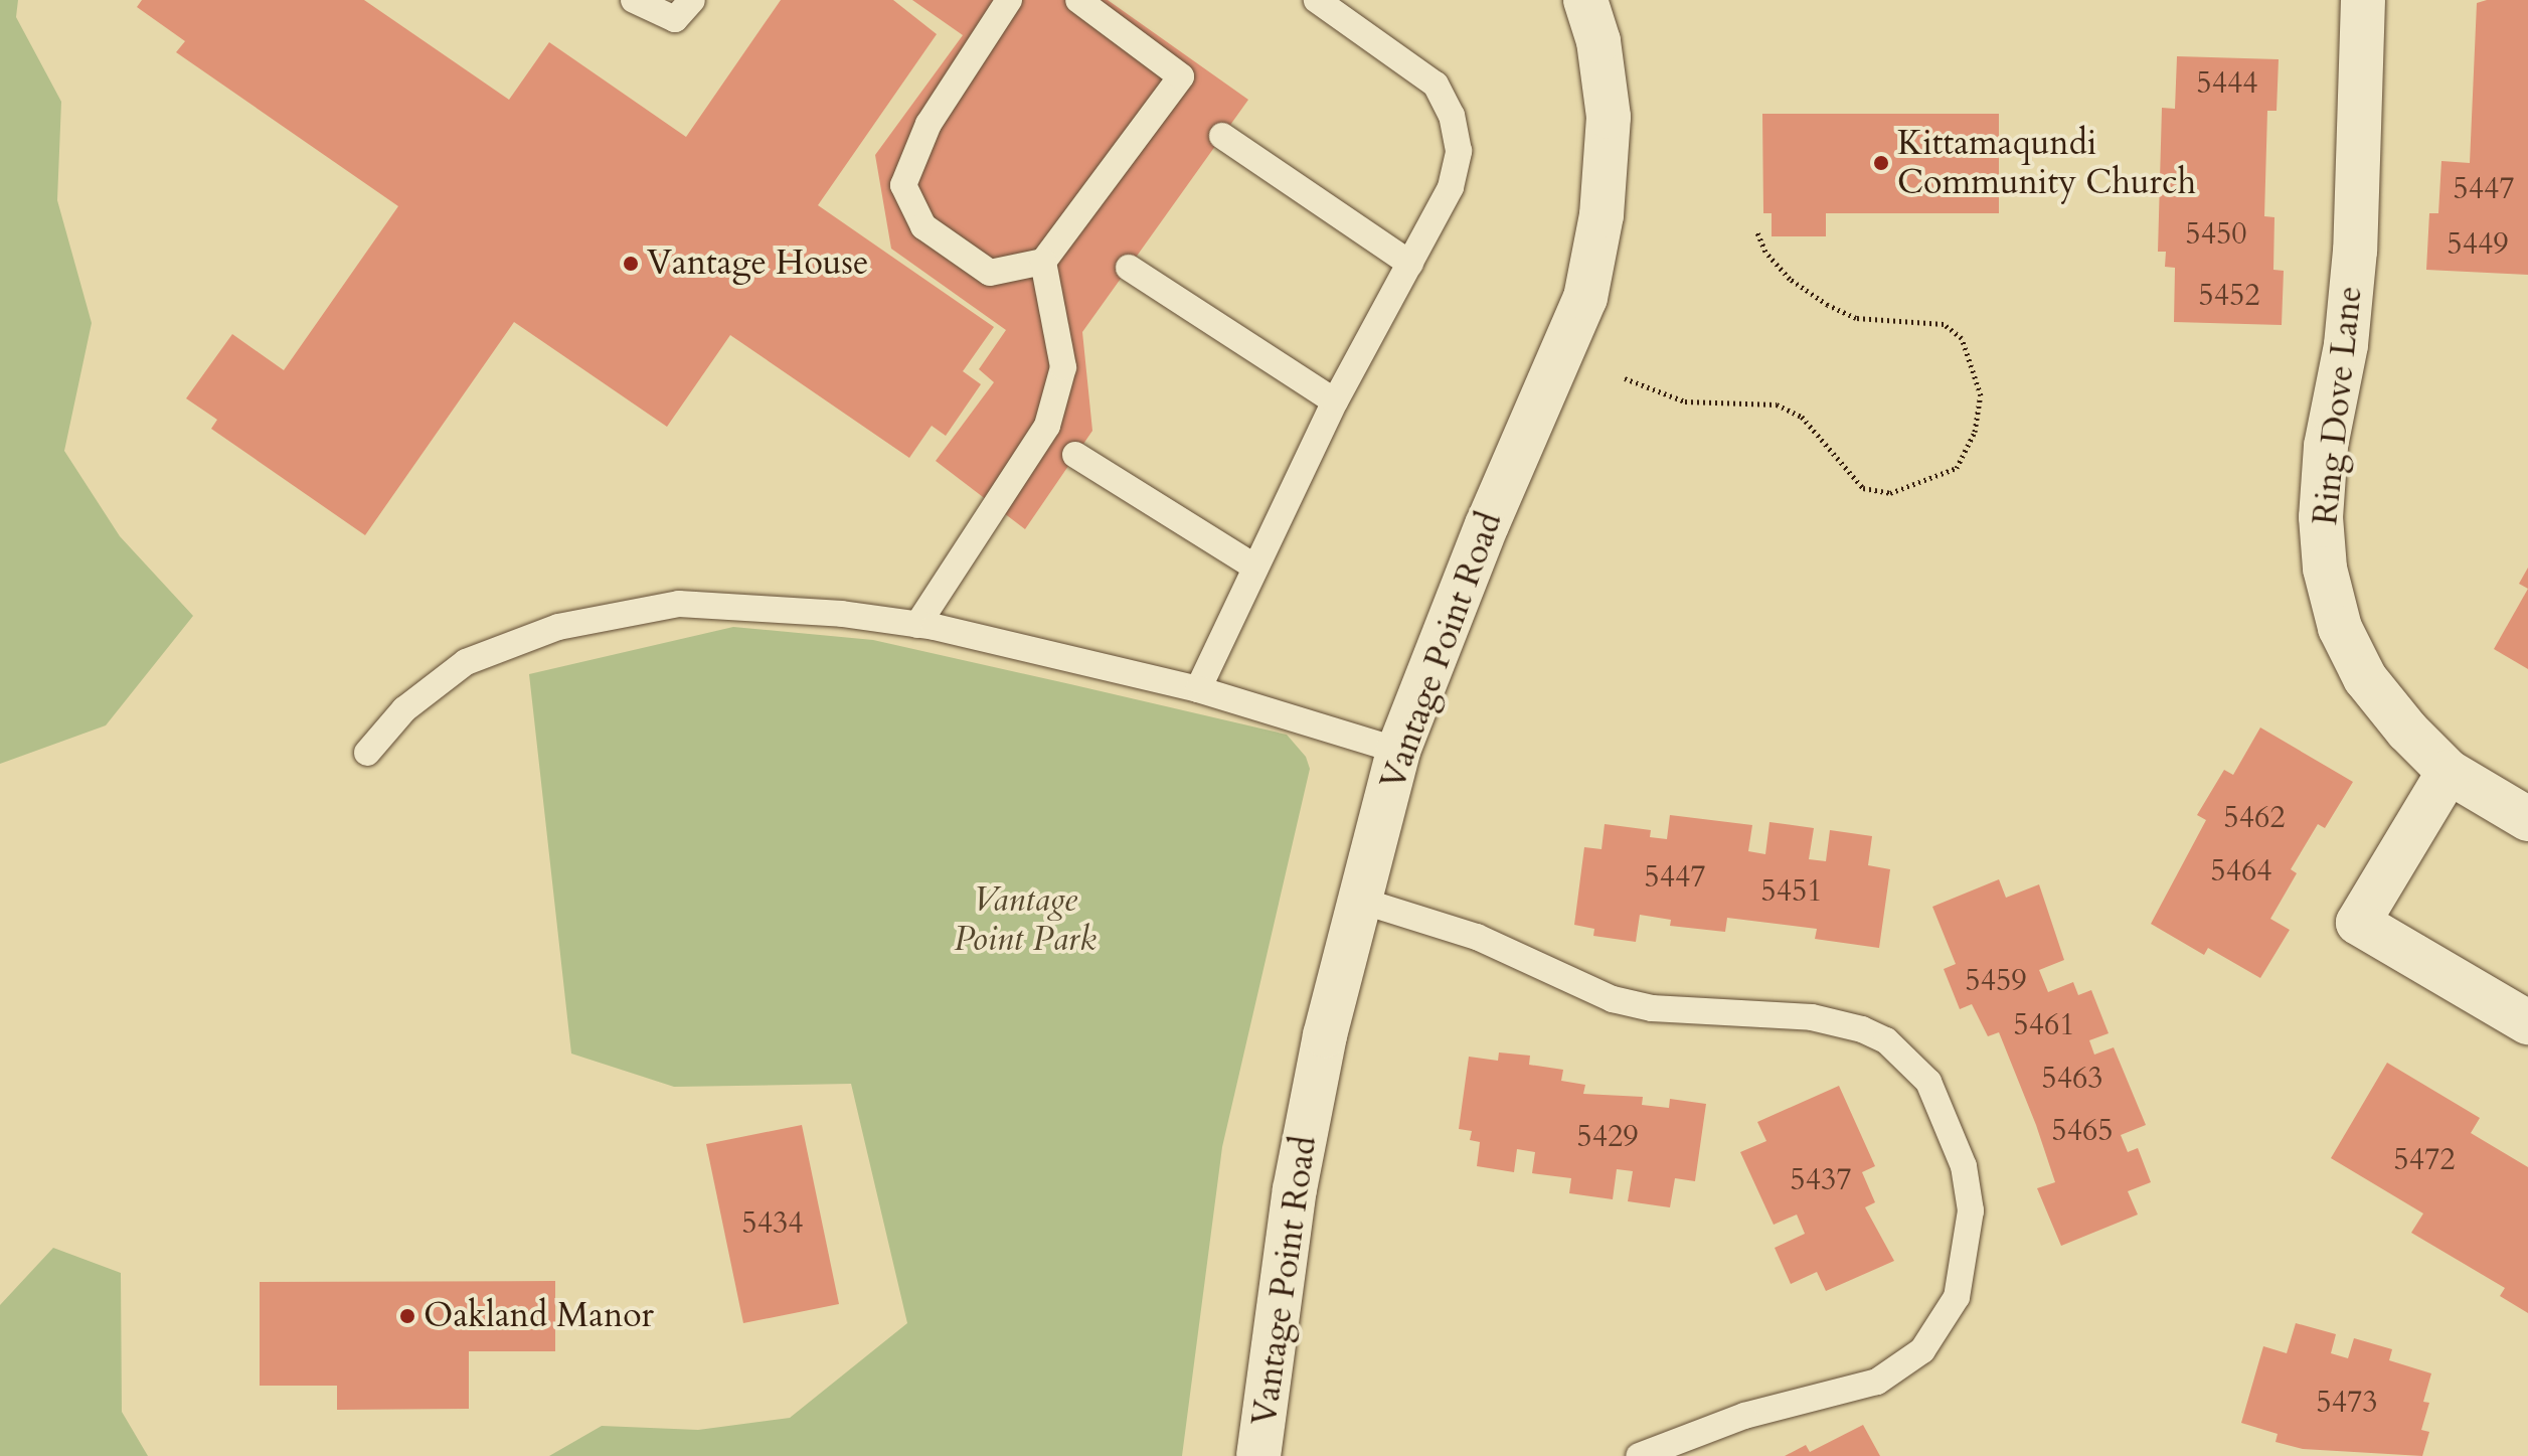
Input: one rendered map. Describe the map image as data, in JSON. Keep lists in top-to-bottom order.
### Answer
{
  "streets": {
    "street": ["Ring Dove Lane", "Vantage Point Road"]
  },
  "parks": ["Vantage Point Park"],
  "places": ["Kittamaqundi Community Church", "Vantage House", "Oakland Manor"],
  "house_numbers": [
    "5444",
    "5447",
    "5450",
    "5449",
    "5452",
    "5462",
    "5464",
    "5447",
    "5451",
    "5459",
    "5461",
    "5463",
    "5465",
    "5429",
    "5472",
    "5437",
    "5434",
    "5473"
  ]
}
